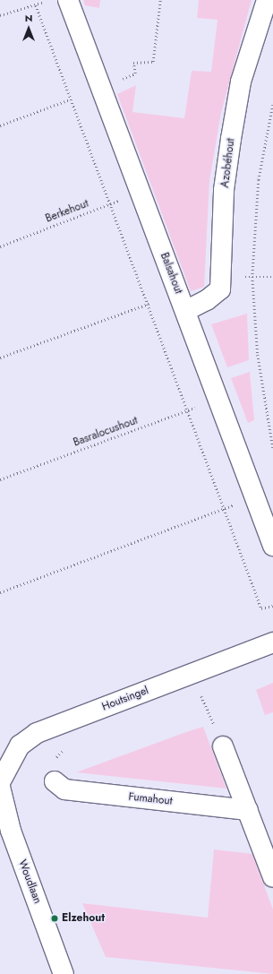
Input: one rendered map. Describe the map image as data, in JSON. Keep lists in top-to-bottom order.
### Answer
{
  "streets": {
    "street": [
      "Azobéhout",
      "Balsahout",
      "Houtsingel",
      "Fumahout",
      "Woudlaan"
    ],
    "path": ["Berkehout", "Basralocushout"]
  },
  "crossings": [
    ["Azobéhout", "Balsahout"],
    ["Berkehout", "Balsahout"],
    ["Balsahout", "Basralocushout"]
  ],
  "places": ["Elzehout"],
  "north": "top"
}
